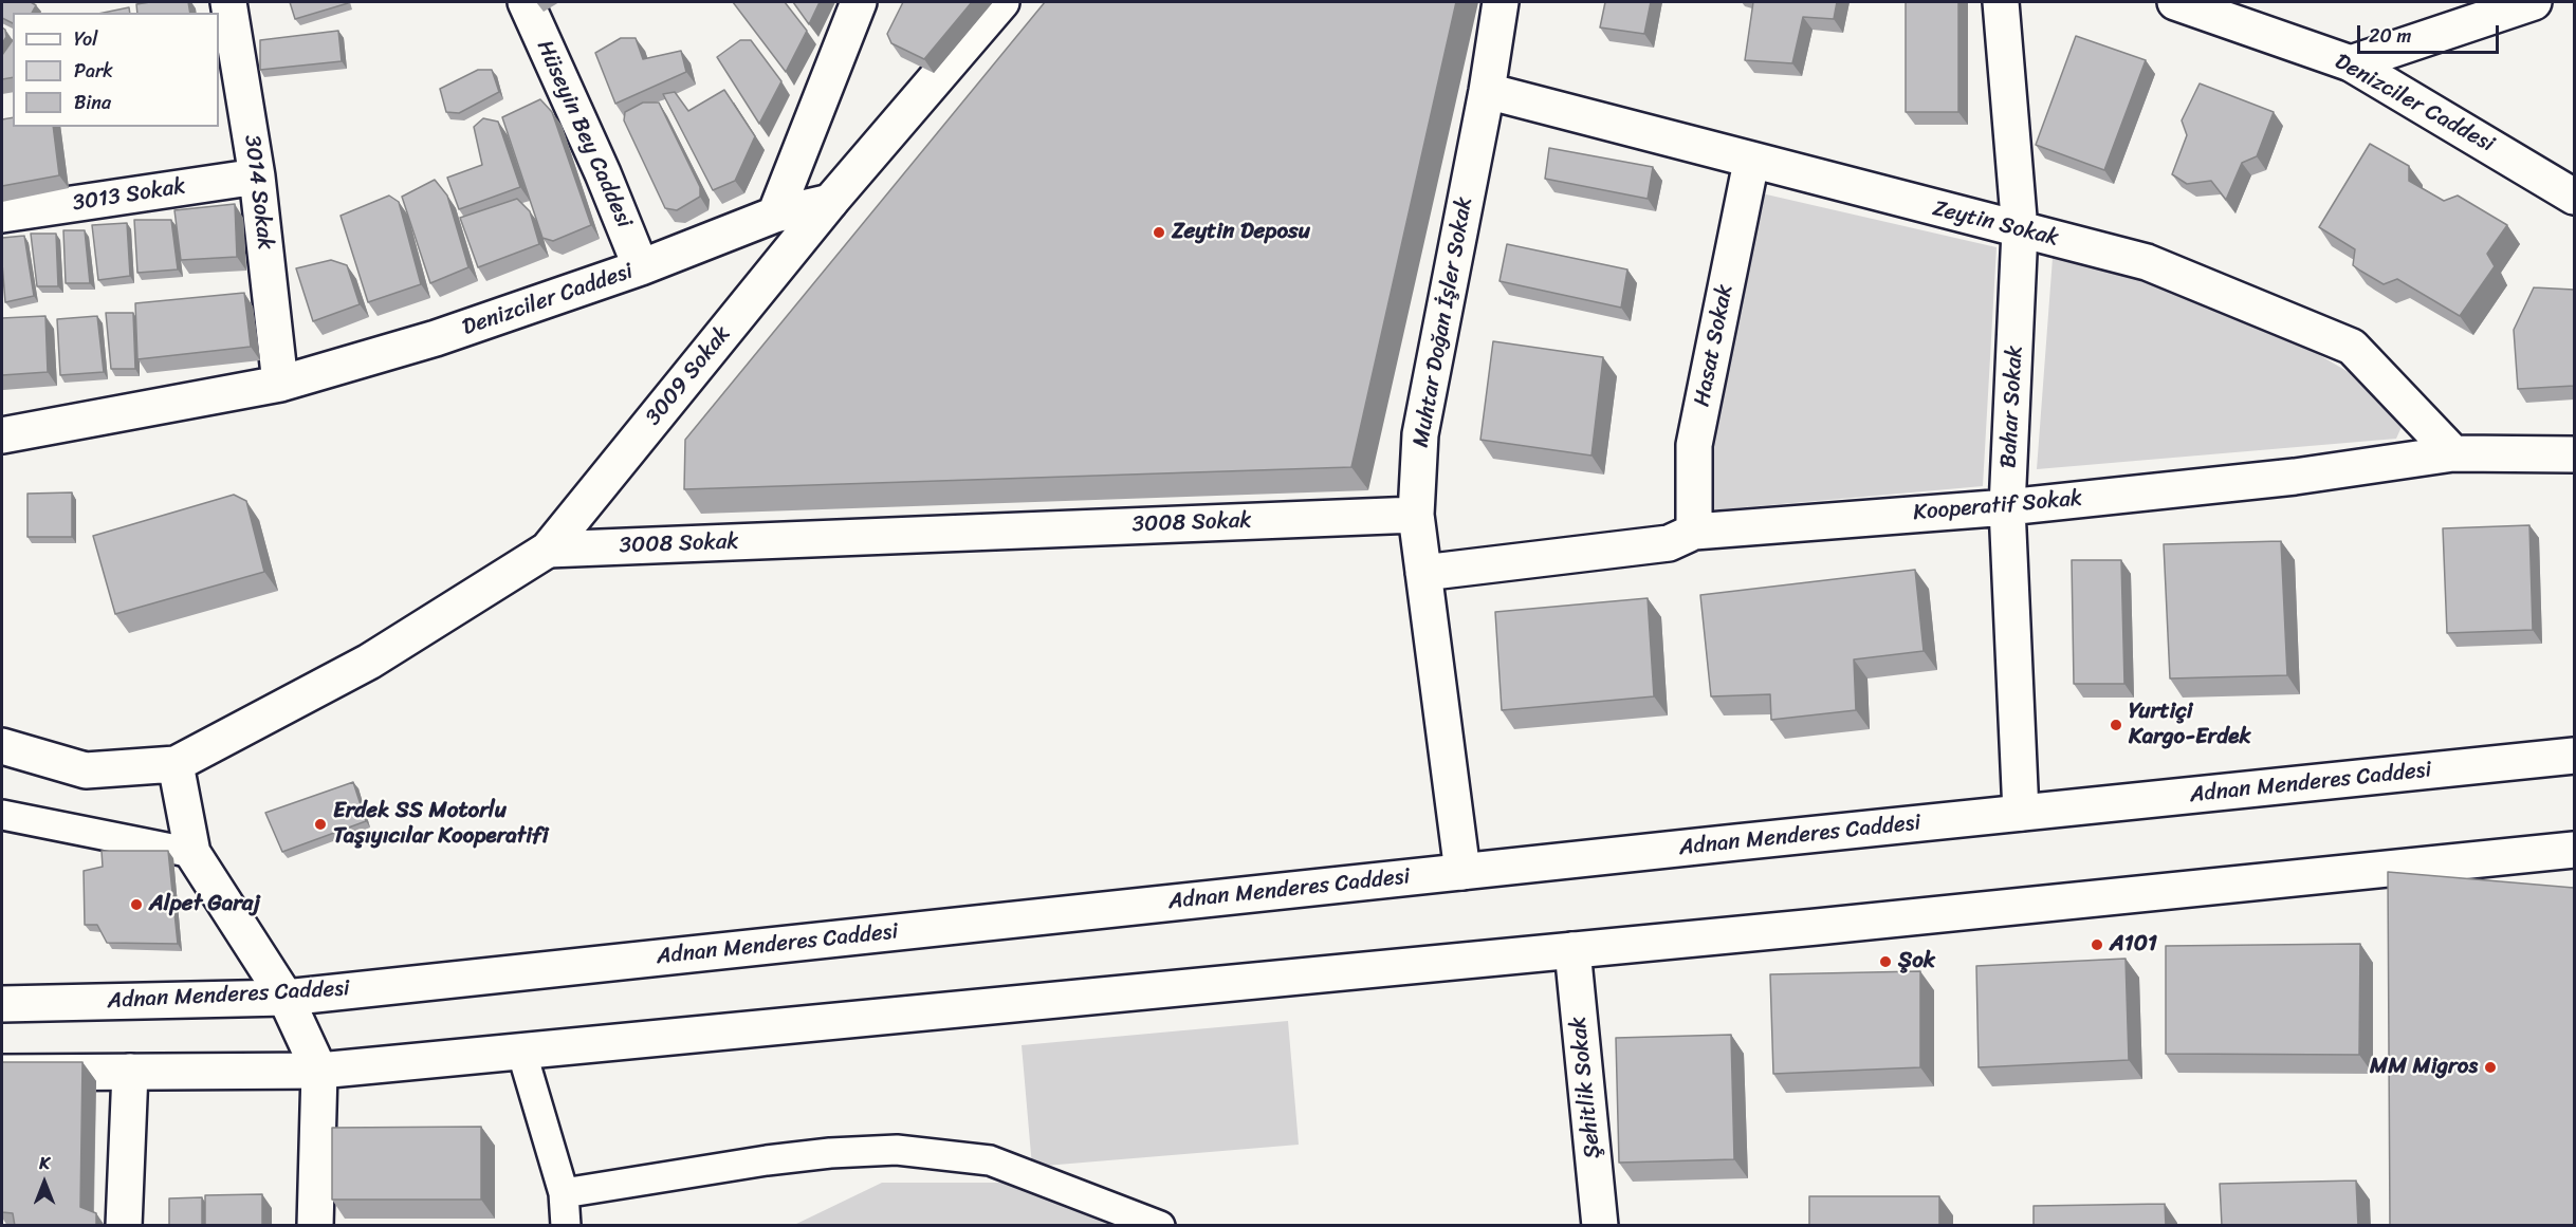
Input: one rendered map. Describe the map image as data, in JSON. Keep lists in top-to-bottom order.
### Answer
{
  "streets": {
    "street": [
      "Denizciler Caddesi",
      "Hüseyin Bey Caddesi",
      "3014 Sokak",
      "3013 Sokak",
      "Zeytin Sokak",
      "Muhtar Doğan İşler Sokak",
      "Hasat Sokak",
      "3009 Sokak",
      "Bahar Sokak",
      "Kooperatif Sokak",
      "3008 Sokak",
      "Adnan Menderes Caddesi",
      "Şehitlik Sokak"
    ]
  },
  "crossings": [
    ["Denizciler Caddesi", "Hüseyin Bey Caddesi"],
    ["Denizciler Caddesi", "3014 Sokak"],
    ["Denizciler Caddesi", "3009 Sokak"],
    ["3014 Sokak", "3013 Sokak"],
    ["Zeytin Sokak", "Muhtar Doğan İşler Sokak"],
    ["Zeytin Sokak", "Hasat Sokak"],
    ["Zeytin Sokak", "Bahar Sokak"],
    ["Zeytin Sokak", "Kooperatif Sokak"],
    ["Muhtar Doğan İşler Sokak", "Kooperatif Sokak"],
    ["Muhtar Doğan İşler Sokak", "3008 Sokak"],
    ["Muhtar Doğan İşler Sokak", "Adnan Menderes Caddesi"],
    ["Hasat Sokak", "Kooperatif Sokak"],
    ["3009 Sokak", "3008 Sokak"],
    ["Bahar Sokak", "Kooperatif Sokak"],
    ["Bahar Sokak", "Adnan Menderes Caddesi"]
  ],
  "places": [
    "Zeytin Deposu",
    "Yurtiçi Kargo-Erdek",
    "Erdek SS Motorlu Taşıyıcılar Kooperatifi",
    "Alpet Garaj",
    "A101",
    "Şok",
    "MM Migros"
  ],
  "legend": ["Yol", "Park", "Bina"],
  "scale_bar": "20 m",
  "north": "top"
}
